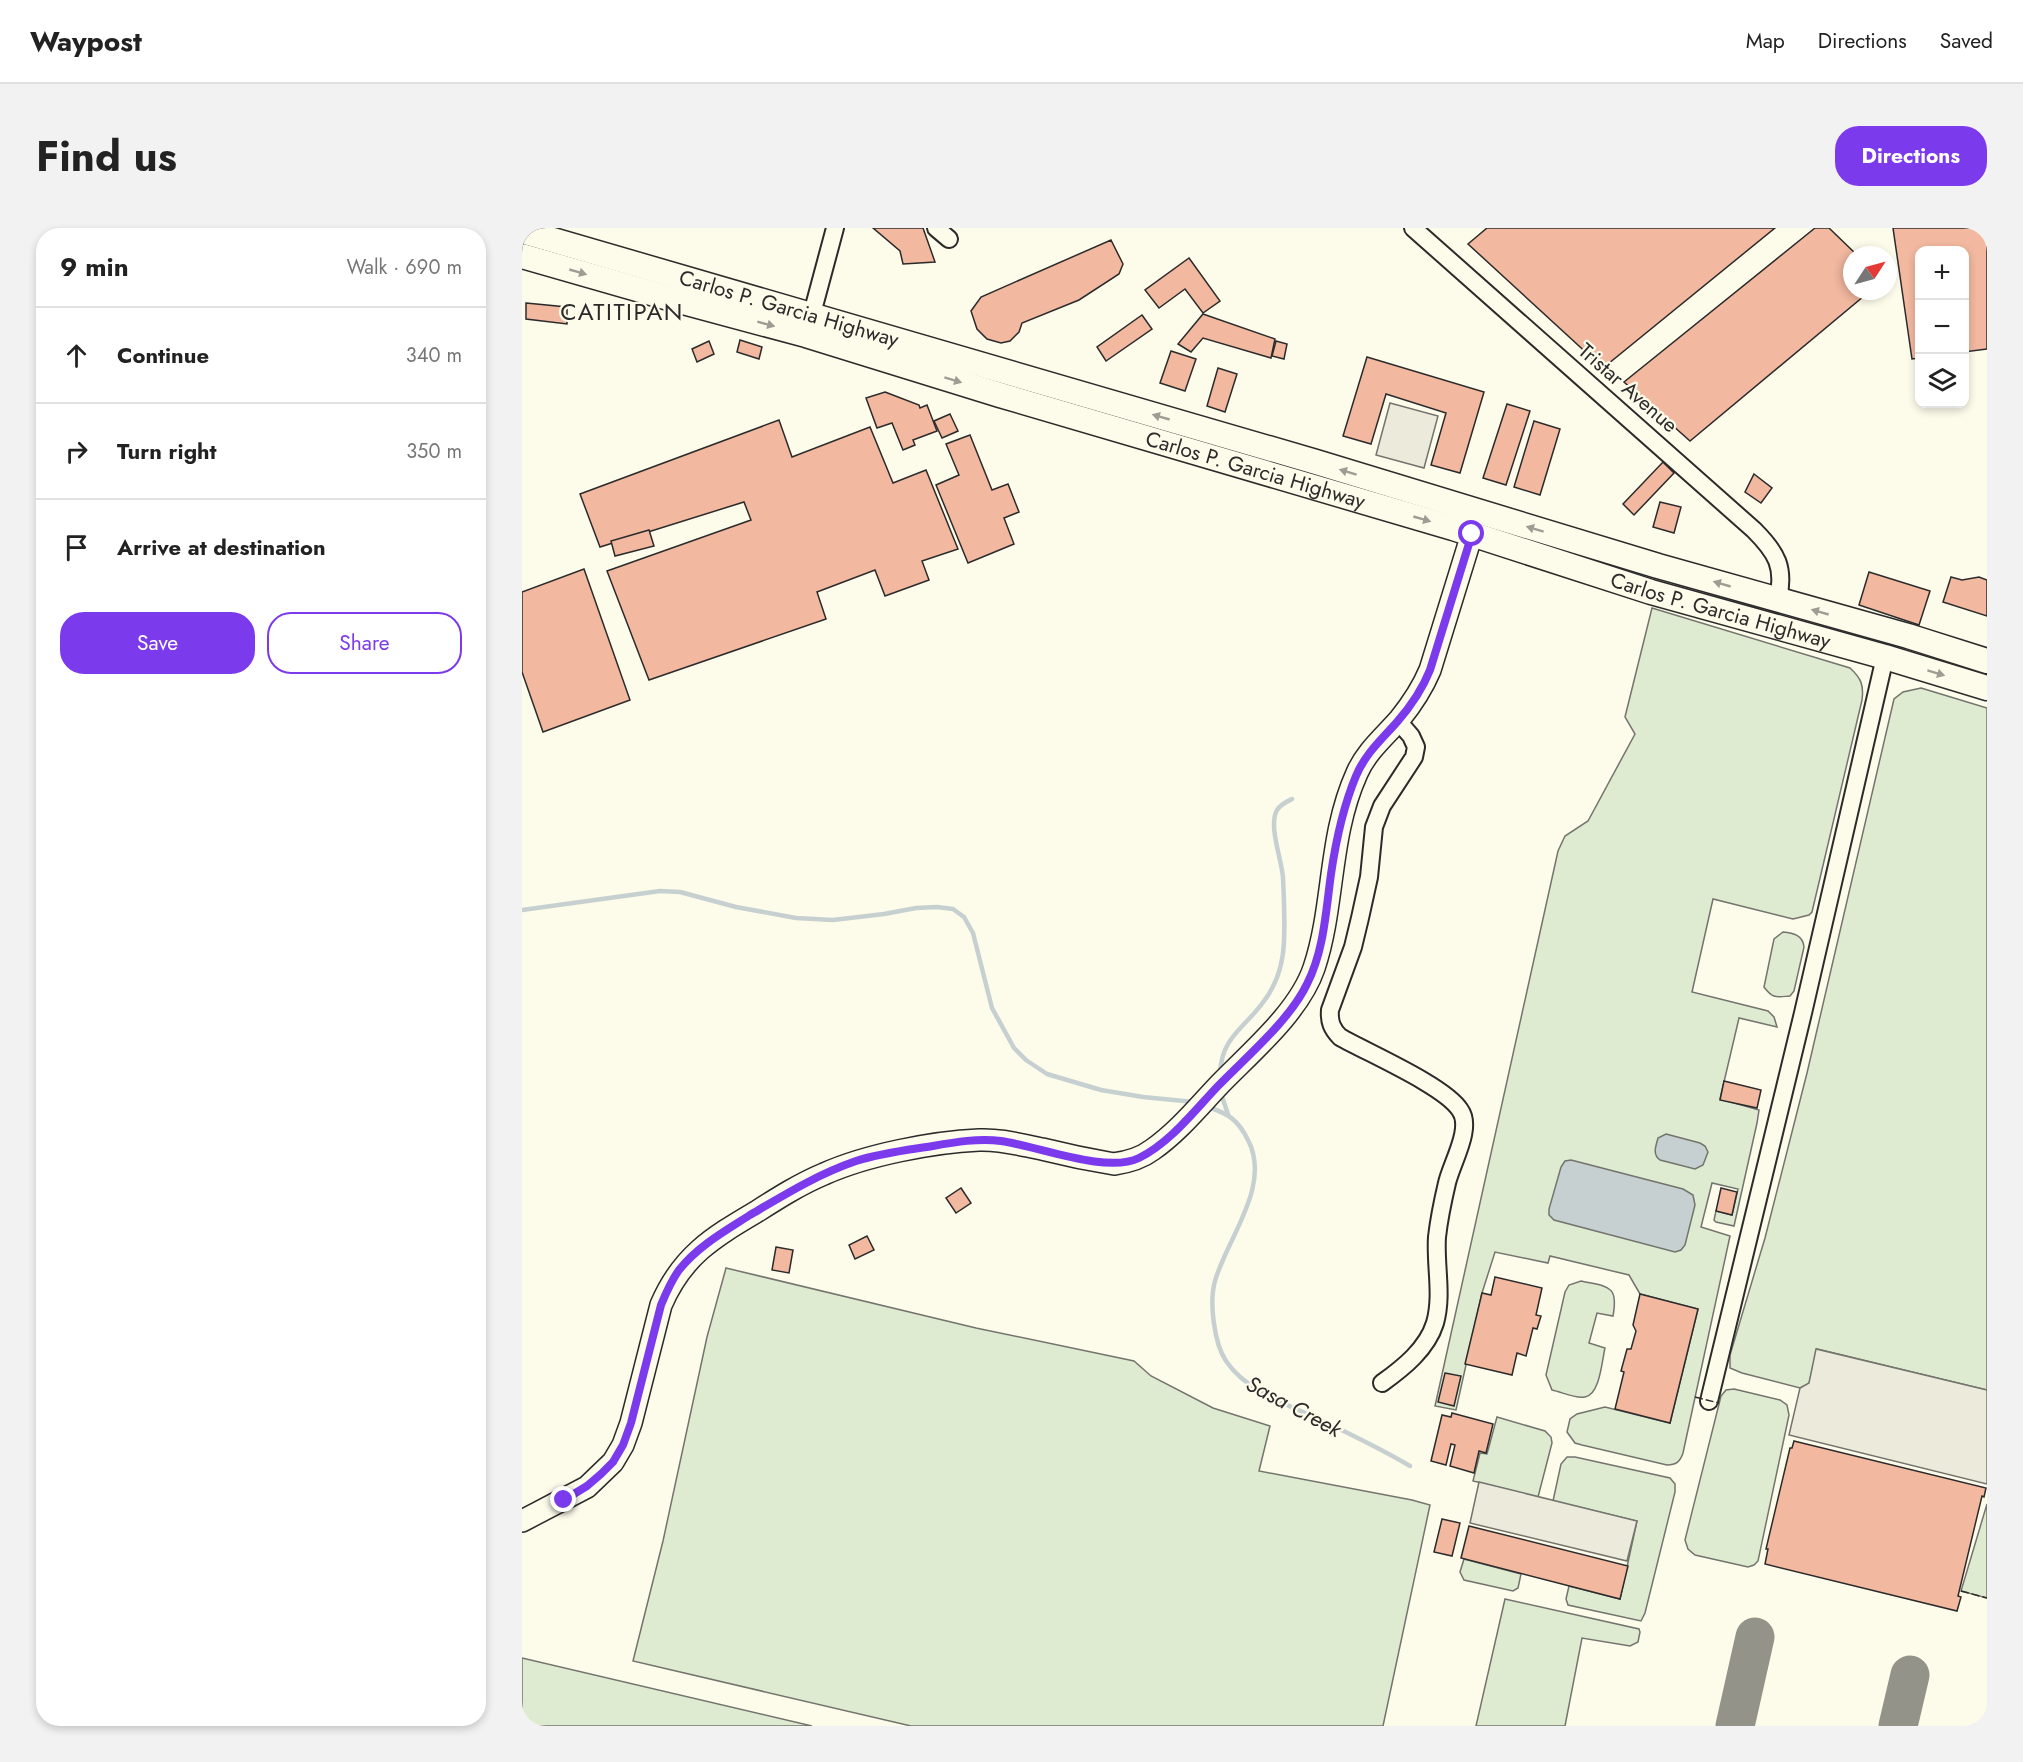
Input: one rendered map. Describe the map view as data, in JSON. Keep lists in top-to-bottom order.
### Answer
{
  "streets": {
    "highway": ["Carlos P. Garcia Highway"],
    "street": ["Tristar Avenue"]
  },
  "crossings": [
    ["Carlos P. Garcia Highway", "Tristar Avenue"]
  ],
  "districts": ["CATITIPAN"],
  "water": ["Sasa Creek"],
  "north": "top right",
  "page": {
    "header": "Waypost",
    "nav": ["Map", "Directions", "Saved"],
    "title": "Find us",
    "buttons": [
      "Directions",
      ["Save", "Share"]
    ],
    "heading": ["9 min", "Walk · 690 m"],
    "map_buttons": ["+", "−"],
    "list": [
      ["Continue", "340 m"],
      ["Turn right", "350 m"],
      "Arrive at destination"
    ]
  }
}
